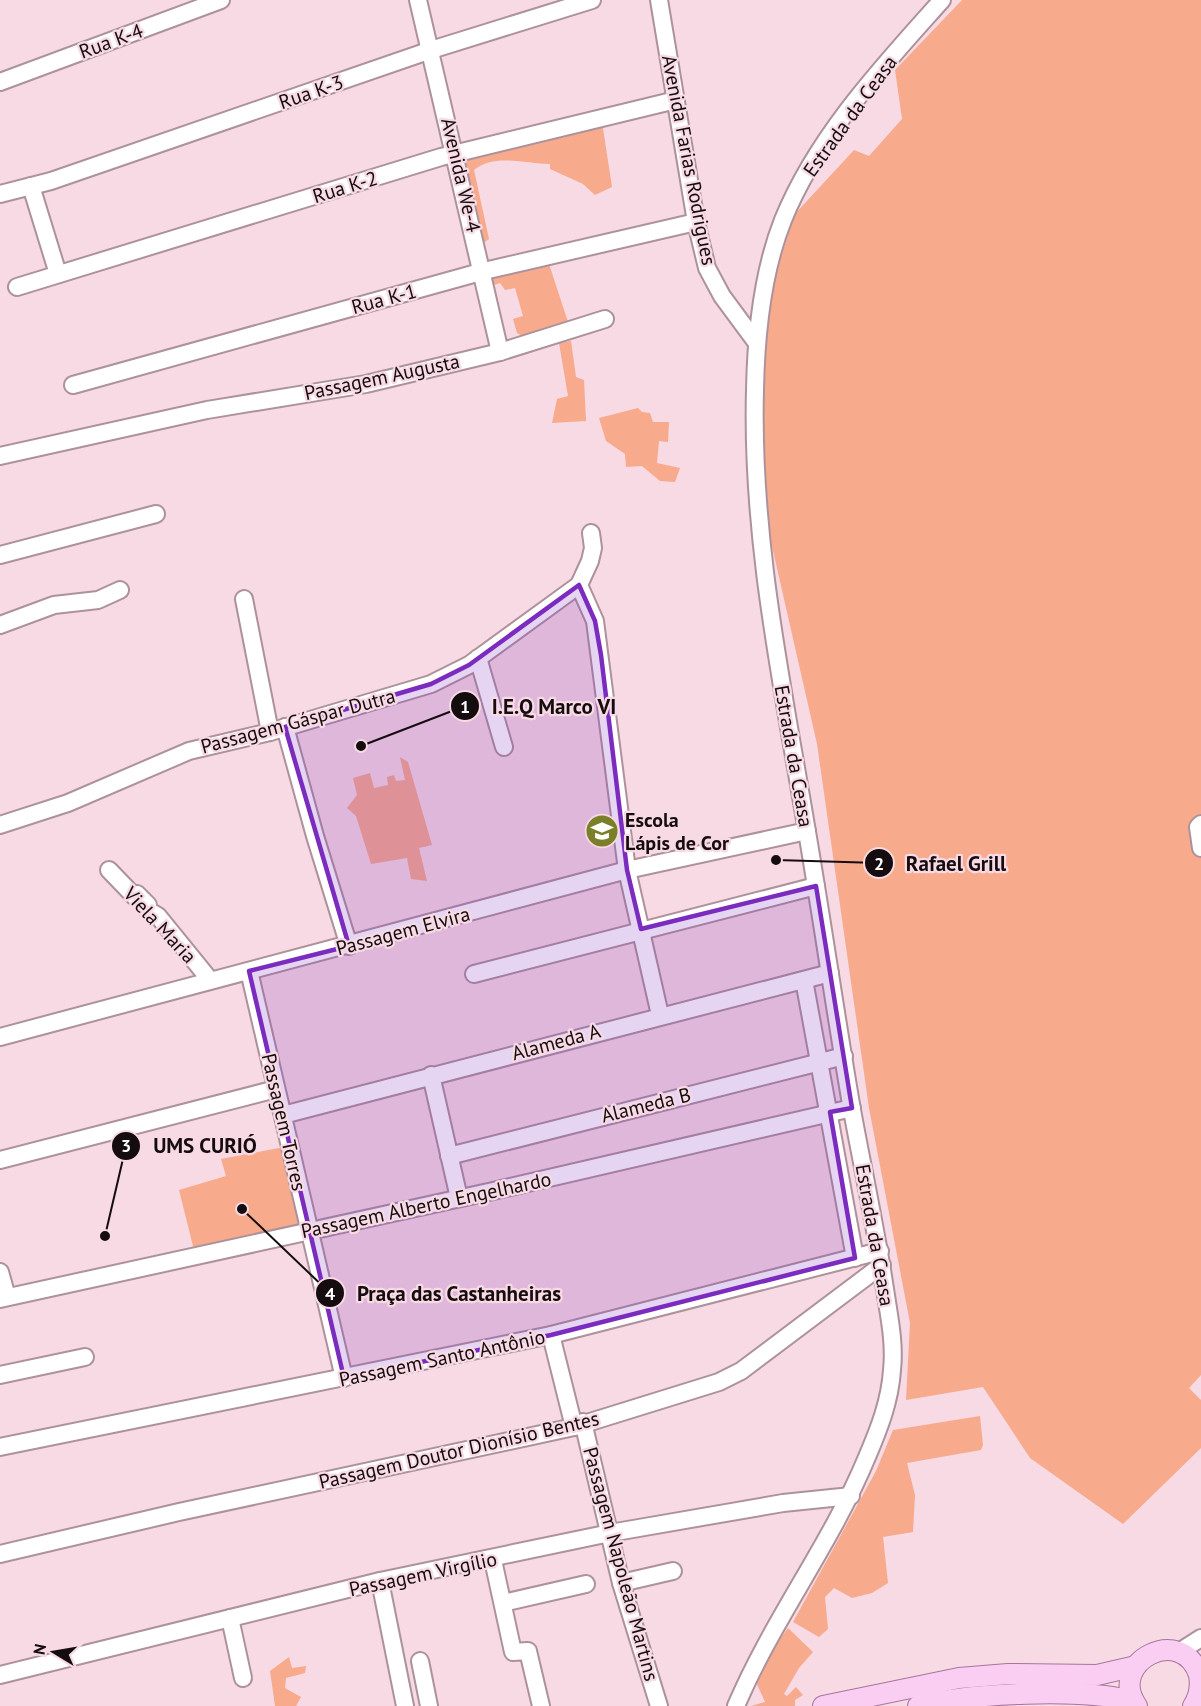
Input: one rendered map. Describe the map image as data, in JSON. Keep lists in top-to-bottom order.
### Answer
{
  "streets": {
    "street": [
      "Rua K-4",
      "Rua K-3",
      "Estrada da Ceasa",
      "Avenida Farias Rodrigues",
      "Avenida We-4",
      "Rua K-2",
      "Rua K-1",
      "Passagem Augusta",
      "Passagem Gáspar Dutra",
      "Viela Maria",
      "Passagem Elvira",
      "Alameda A",
      "Alameda B",
      "Passagem Torres",
      "Passagem Alberto Engelhardo",
      "Passagem Santo Antônio",
      "Passagem Doutor Dionísio Bentes",
      "Passagem Napoleão Martins",
      "Passagem Virgílio"
    ]
  },
  "crossings": [
    ["Rua K-3", "Avenida We-4"],
    ["Estrada da Ceasa", "Avenida Farias Rodrigues"],
    ["Estrada da Ceasa", "Passagem Elvira"],
    ["Estrada da Ceasa", "Alameda A"],
    ["Estrada da Ceasa", "Alameda B"],
    ["Estrada da Ceasa", "Passagem Alberto Engelhardo"],
    ["Estrada da Ceasa", "Passagem Santo Antônio"],
    ["Estrada da Ceasa", "Passagem Doutor Dionísio Bentes"],
    ["Estrada da Ceasa", "Passagem Virgílio"],
    ["Avenida Farias Rodrigues", "Rua K-2"],
    ["Avenida Farias Rodrigues", "Rua K-1"],
    ["Avenida We-4", "Rua K-2"],
    ["Avenida We-4", "Rua K-1"],
    ["Avenida We-4", "Passagem Augusta"],
    ["Viela Maria", "Passagem Elvira"],
    ["Passagem Elvira", "Passagem Torres"],
    ["Alameda A", "Passagem Torres"],
    ["Passagem Torres", "Passagem Alberto Engelhardo"],
    ["Passagem Torres", "Passagem Santo Antônio"],
    ["Passagem Santo Antônio", "Passagem Doutor Dionísio Bentes"],
    ["Passagem Santo Antônio", "Passagem Napoleão Martins"],
    ["Passagem Doutor Dionísio Bentes", "Passagem Napoleão Martins"],
    ["Passagem Napoleão Martins", "Passagem Virgílio"]
  ],
  "places": {
    "other": [
      "I.E.Q Marco VI",
      "Rafael Grill",
      "Praça das Castanheiras",
      "UMS CURIÓ"
    ],
    "school or university": ["Escola Lápis de Cor"]
  },
  "north": "left"
}
